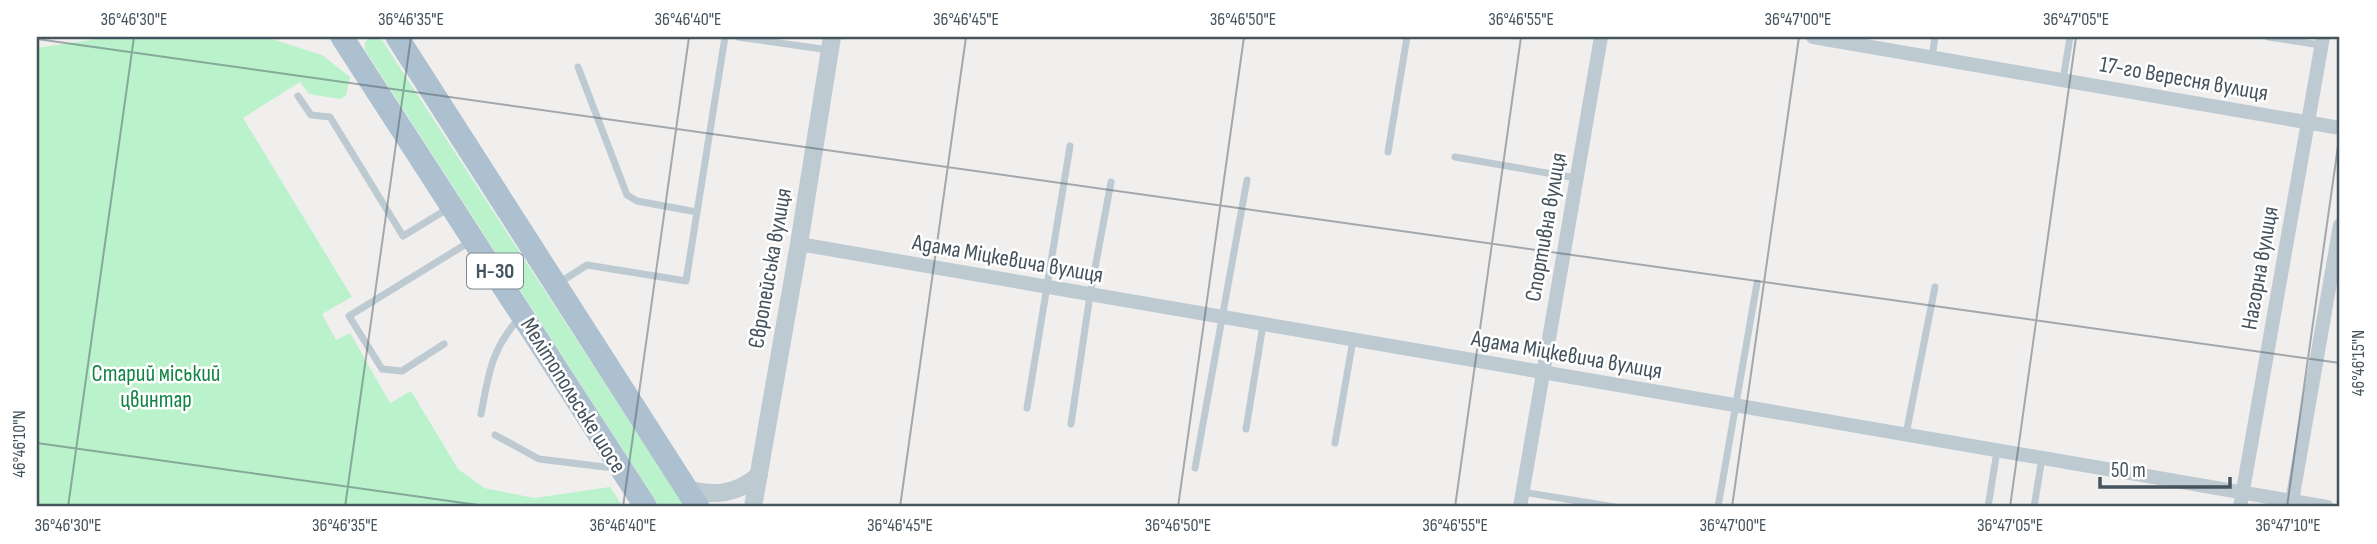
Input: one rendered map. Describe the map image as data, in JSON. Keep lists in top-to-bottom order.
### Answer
{
  "streets": {
    "main road": ["Н-30", "Мелітопольське шосе"],
    "street": [
      "17-го Вересня вулиця",
      "Спортивна вулиця",
      "Адама Міцкевича вулиця",
      "Європейська вулиця",
      "Нагорна вулиця"
    ]
  },
  "crossings": [
    ["17-го Вересня вулиця", "Нагорна вулиця"],
    ["Спортивна вулиця", "Адама Міцкевича вулиця"],
    ["Адама Міцкевича вулиця", "Європейська вулиця"],
    ["Адама Міцкевича вулиця", "Нагорна вулиця"]
  ],
  "parks": ["Старий міський цвинтар"],
  "scale_bar": "50 m",
  "coordinates": [
    "36°46'30\"E",
    "36°46'35\"E",
    "36°46'40\"E",
    "36°46'45\"E",
    "36°46'50\"E",
    "36°46'55\"E",
    "36°47'00\"E",
    "36°47'05\"E",
    "46°46'15\"N",
    "46°46'10\"N",
    "36°47'10\"E"
  ]
}
